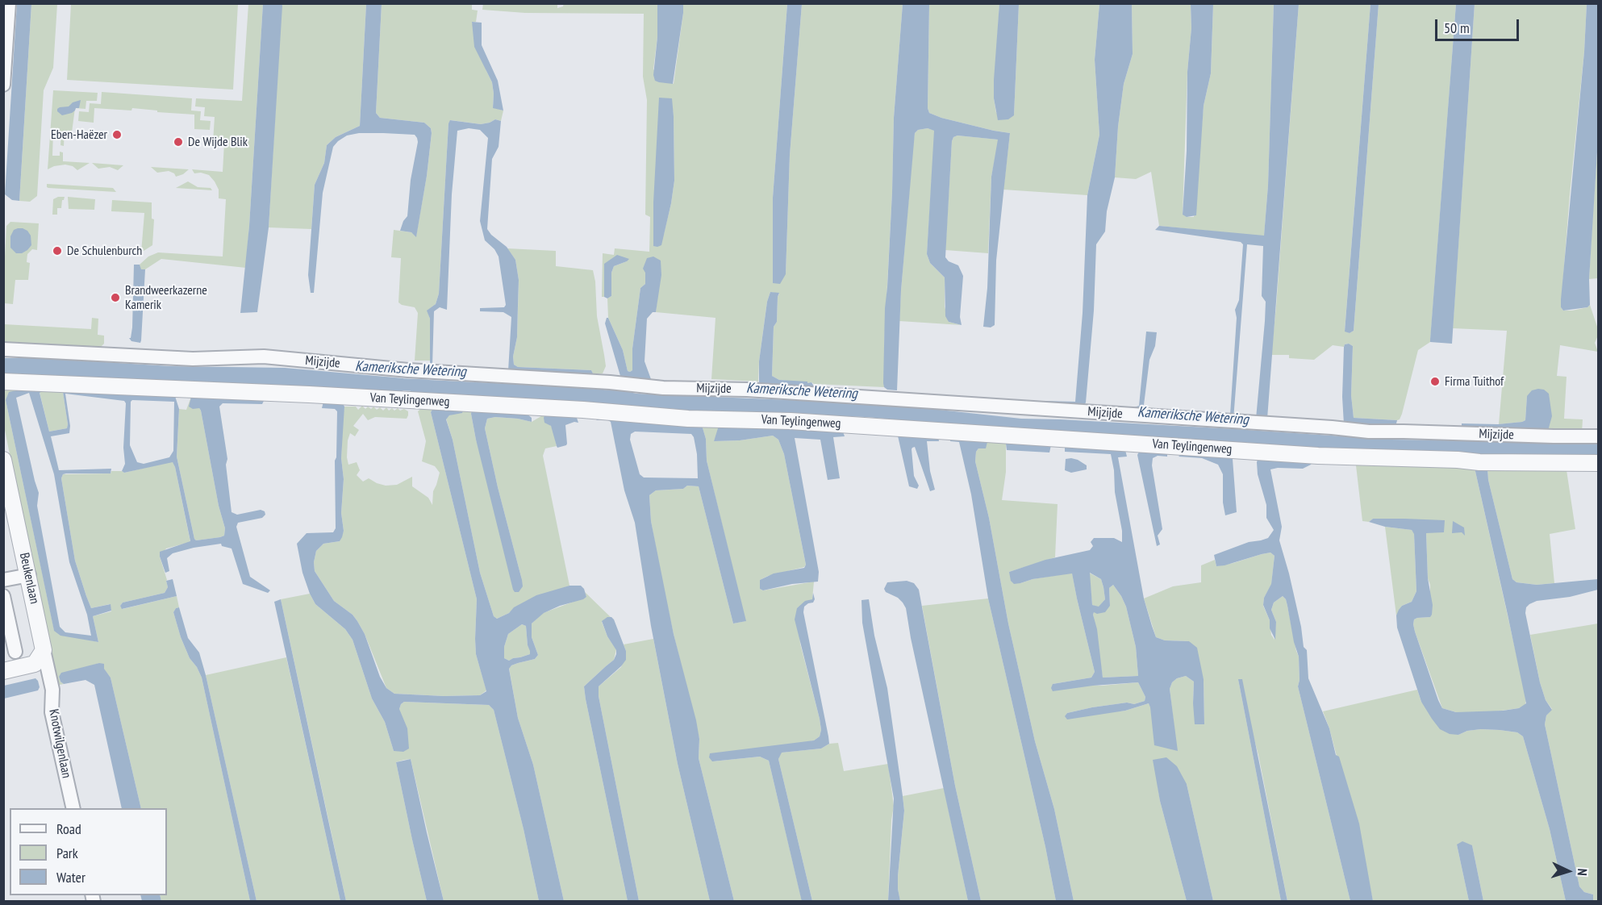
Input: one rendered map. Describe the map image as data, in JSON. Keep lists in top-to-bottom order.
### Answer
{
  "streets": {
    "street": [
      "Mijzijde",
      "Van Teylingenweg",
      "Beukenlaan",
      "Knotwilgenlaan"
    ]
  },
  "crossings": [
    ["Beukenlaan", "Knotwilgenlaan"]
  ],
  "water": ["Kameriksche Wetering"],
  "places": [
    "Eben-Haëzer",
    "De Wijde Blik",
    "De Schulenburch",
    "Brandweerkazerne Kamerik",
    "Firma Tuithof"
  ],
  "legend": ["Road", "Park", "Water"],
  "scale_bar": "50 m",
  "north": "right"
}
